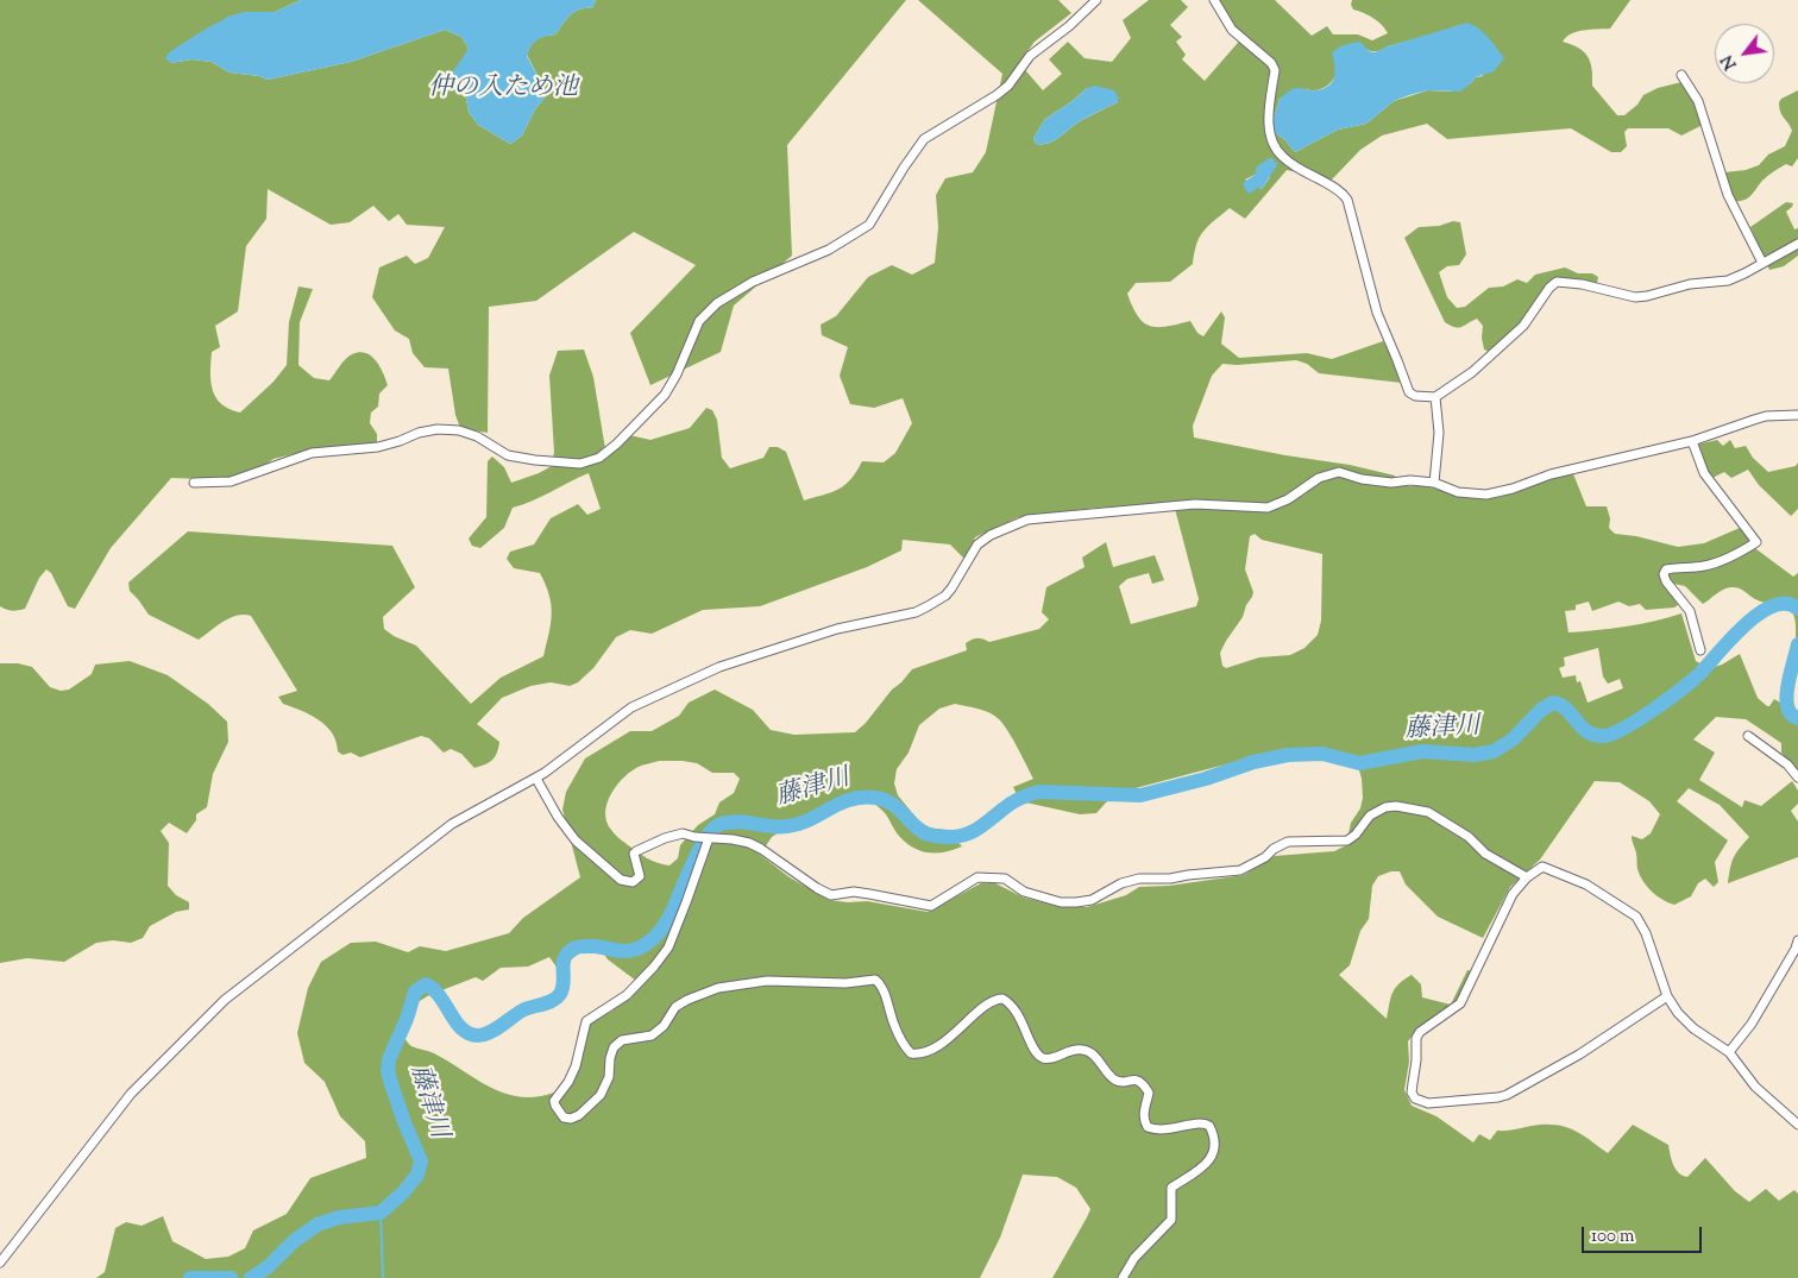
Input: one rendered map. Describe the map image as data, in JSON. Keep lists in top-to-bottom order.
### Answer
{
  "water": ["仲の入ため池", "藤津川"],
  "scale_bar": "100 m",
  "north": "bottom left"
}
